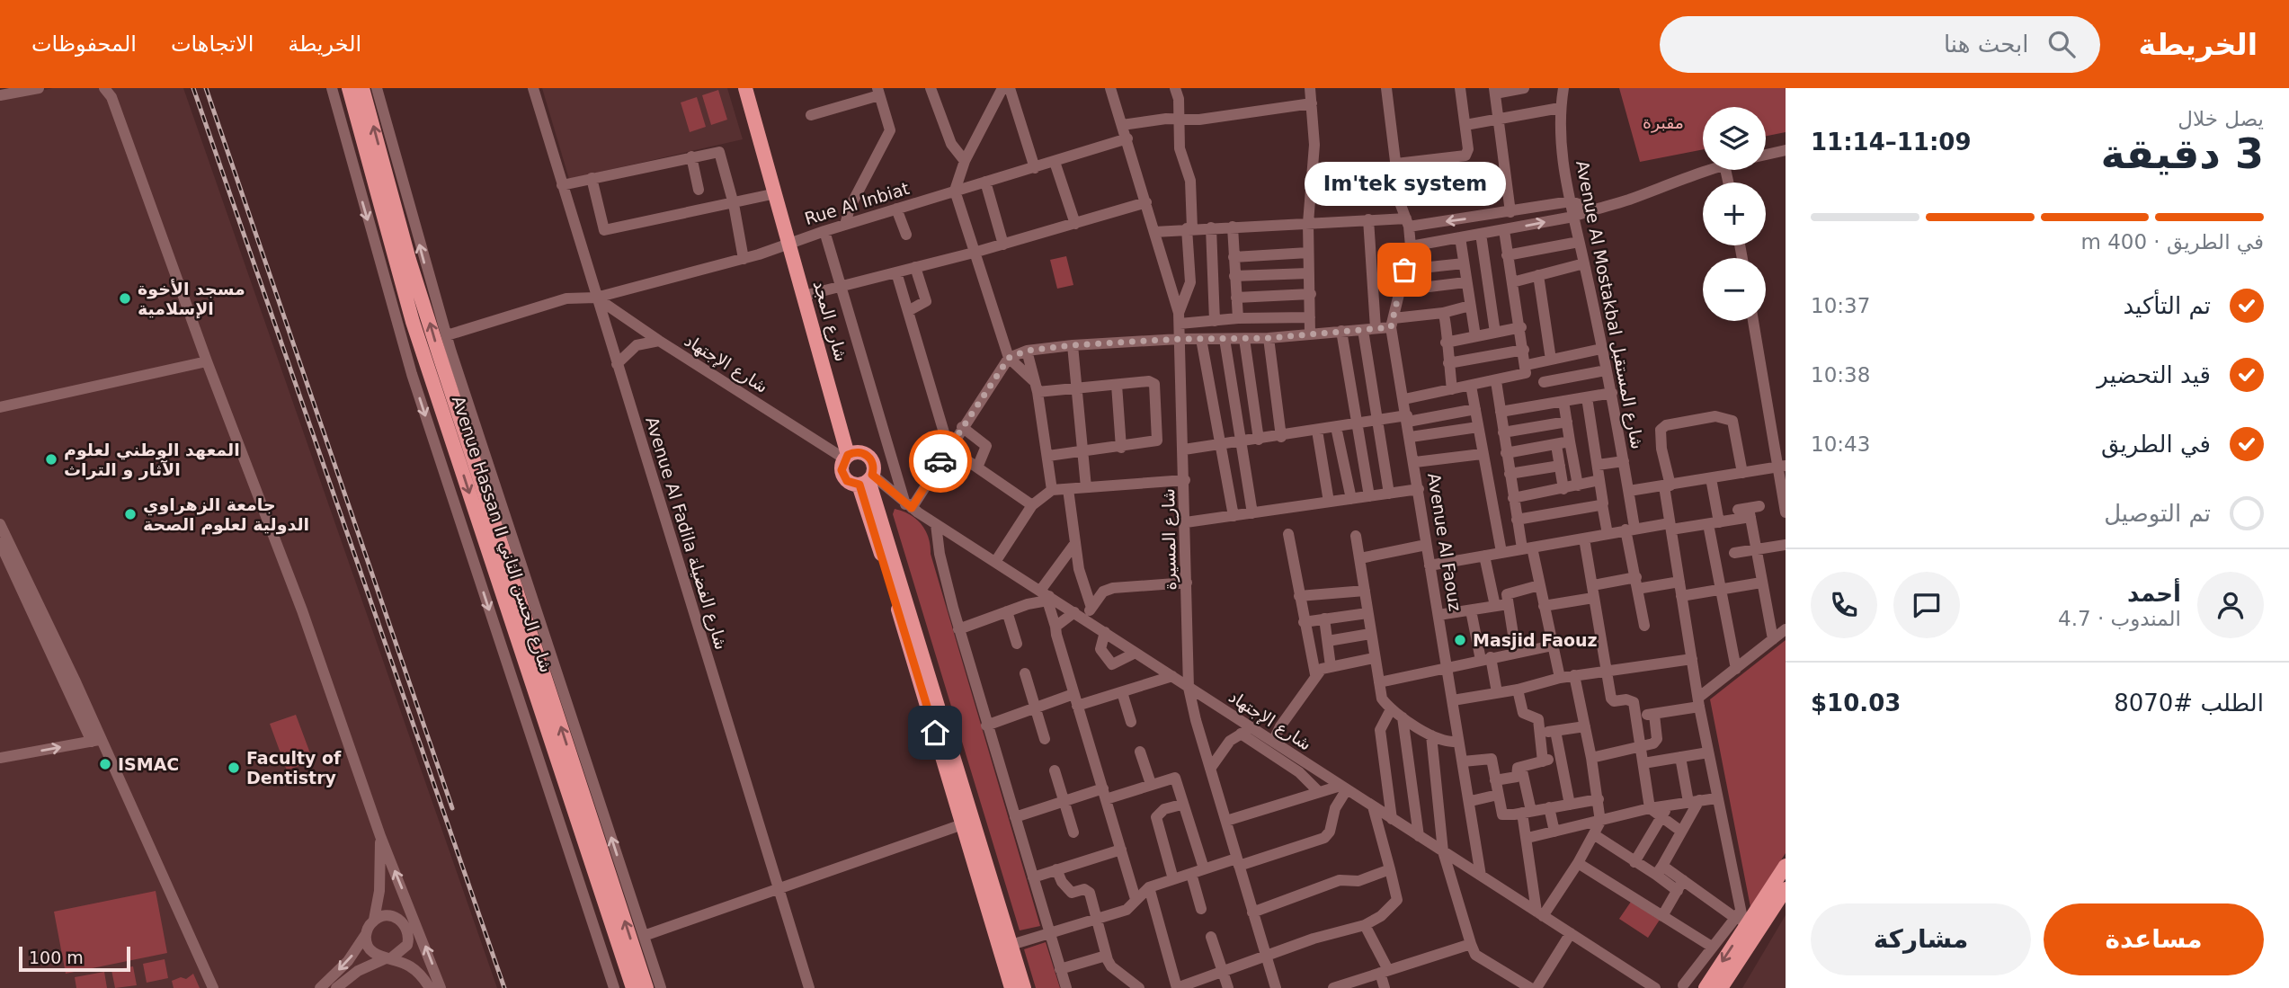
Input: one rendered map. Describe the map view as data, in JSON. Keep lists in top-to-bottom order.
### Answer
{
  "streets": {
    "main road": ["شارع المجد", "Avenue Hassan II شارع الحسن الثاني"],
    "street": [
      "Rue Al Inbiat",
      "Avenue Al Mostakbal شارع المستقبل",
      "شارع الإجتهاد",
      "Avenue Al Fadila شارع الفضيلة",
      "شارع المسيرة",
      "Avenue Al Faouz"
    ]
  },
  "crossings": [
    ["Rue Al Inbiat", "شارع المجد"],
    ["Rue Al Inbiat", "شارع الإجتهاد"],
    ["Rue Al Inbiat", "Avenue Al Fadila شارع الفضيلة"],
    ["Rue Al Inbiat", "Avenue Hassan II شارع الحسن الثاني"],
    ["Rue Al Inbiat", "شارع المسيرة"],
    ["شارع المجد", "شارع الإجتهاد"],
    ["شارع الإجتهاد", "Avenue Al Fadila شارع الفضيلة"],
    ["شارع الإجتهاد", "شارع المسيرة"],
    ["شارع الإجتهاد", "Avenue Al Faouz"]
  ],
  "parks": ["مقبرة"],
  "places": [
    "Im'tek system",
    "مسجد الأخوة الإسلامية",
    "المعهد الوطني لعلوم الآثار و التراث",
    "جامعة الزهراوي الدولية لعلوم الصحة",
    "Masjid Faouz",
    "ISMAC",
    "Faculty of Dentistry"
  ],
  "scale_bar": "100 m",
  "page": {
    "header": "الخريطة",
    "search": "ابحث هنا",
    "nav": ["الخريطة", "الاتجاهات", "المحفوظات"],
    "heading": ["3 دقيقة", "يصل خلال", "11:09–11:14"],
    "panel": [
      "أحمد",
      "المندوب · 4.7",
      "الطلب #8070",
      "$10.03"
    ],
    "map_buttons": ["+", "−"],
    "bubble": "Im'tek system",
    "bar": "في الطريق · 400 m",
    "list": [
      ["تم التأكيد", "10:37"],
      ["قيد التحضير", "10:38"],
      ["في الطريق", "10:43"],
      "تم التوصيل"
    ],
    "buttons": ["مساعدة", "مشاركة"],
    "scale": "100 m"
  }
}
